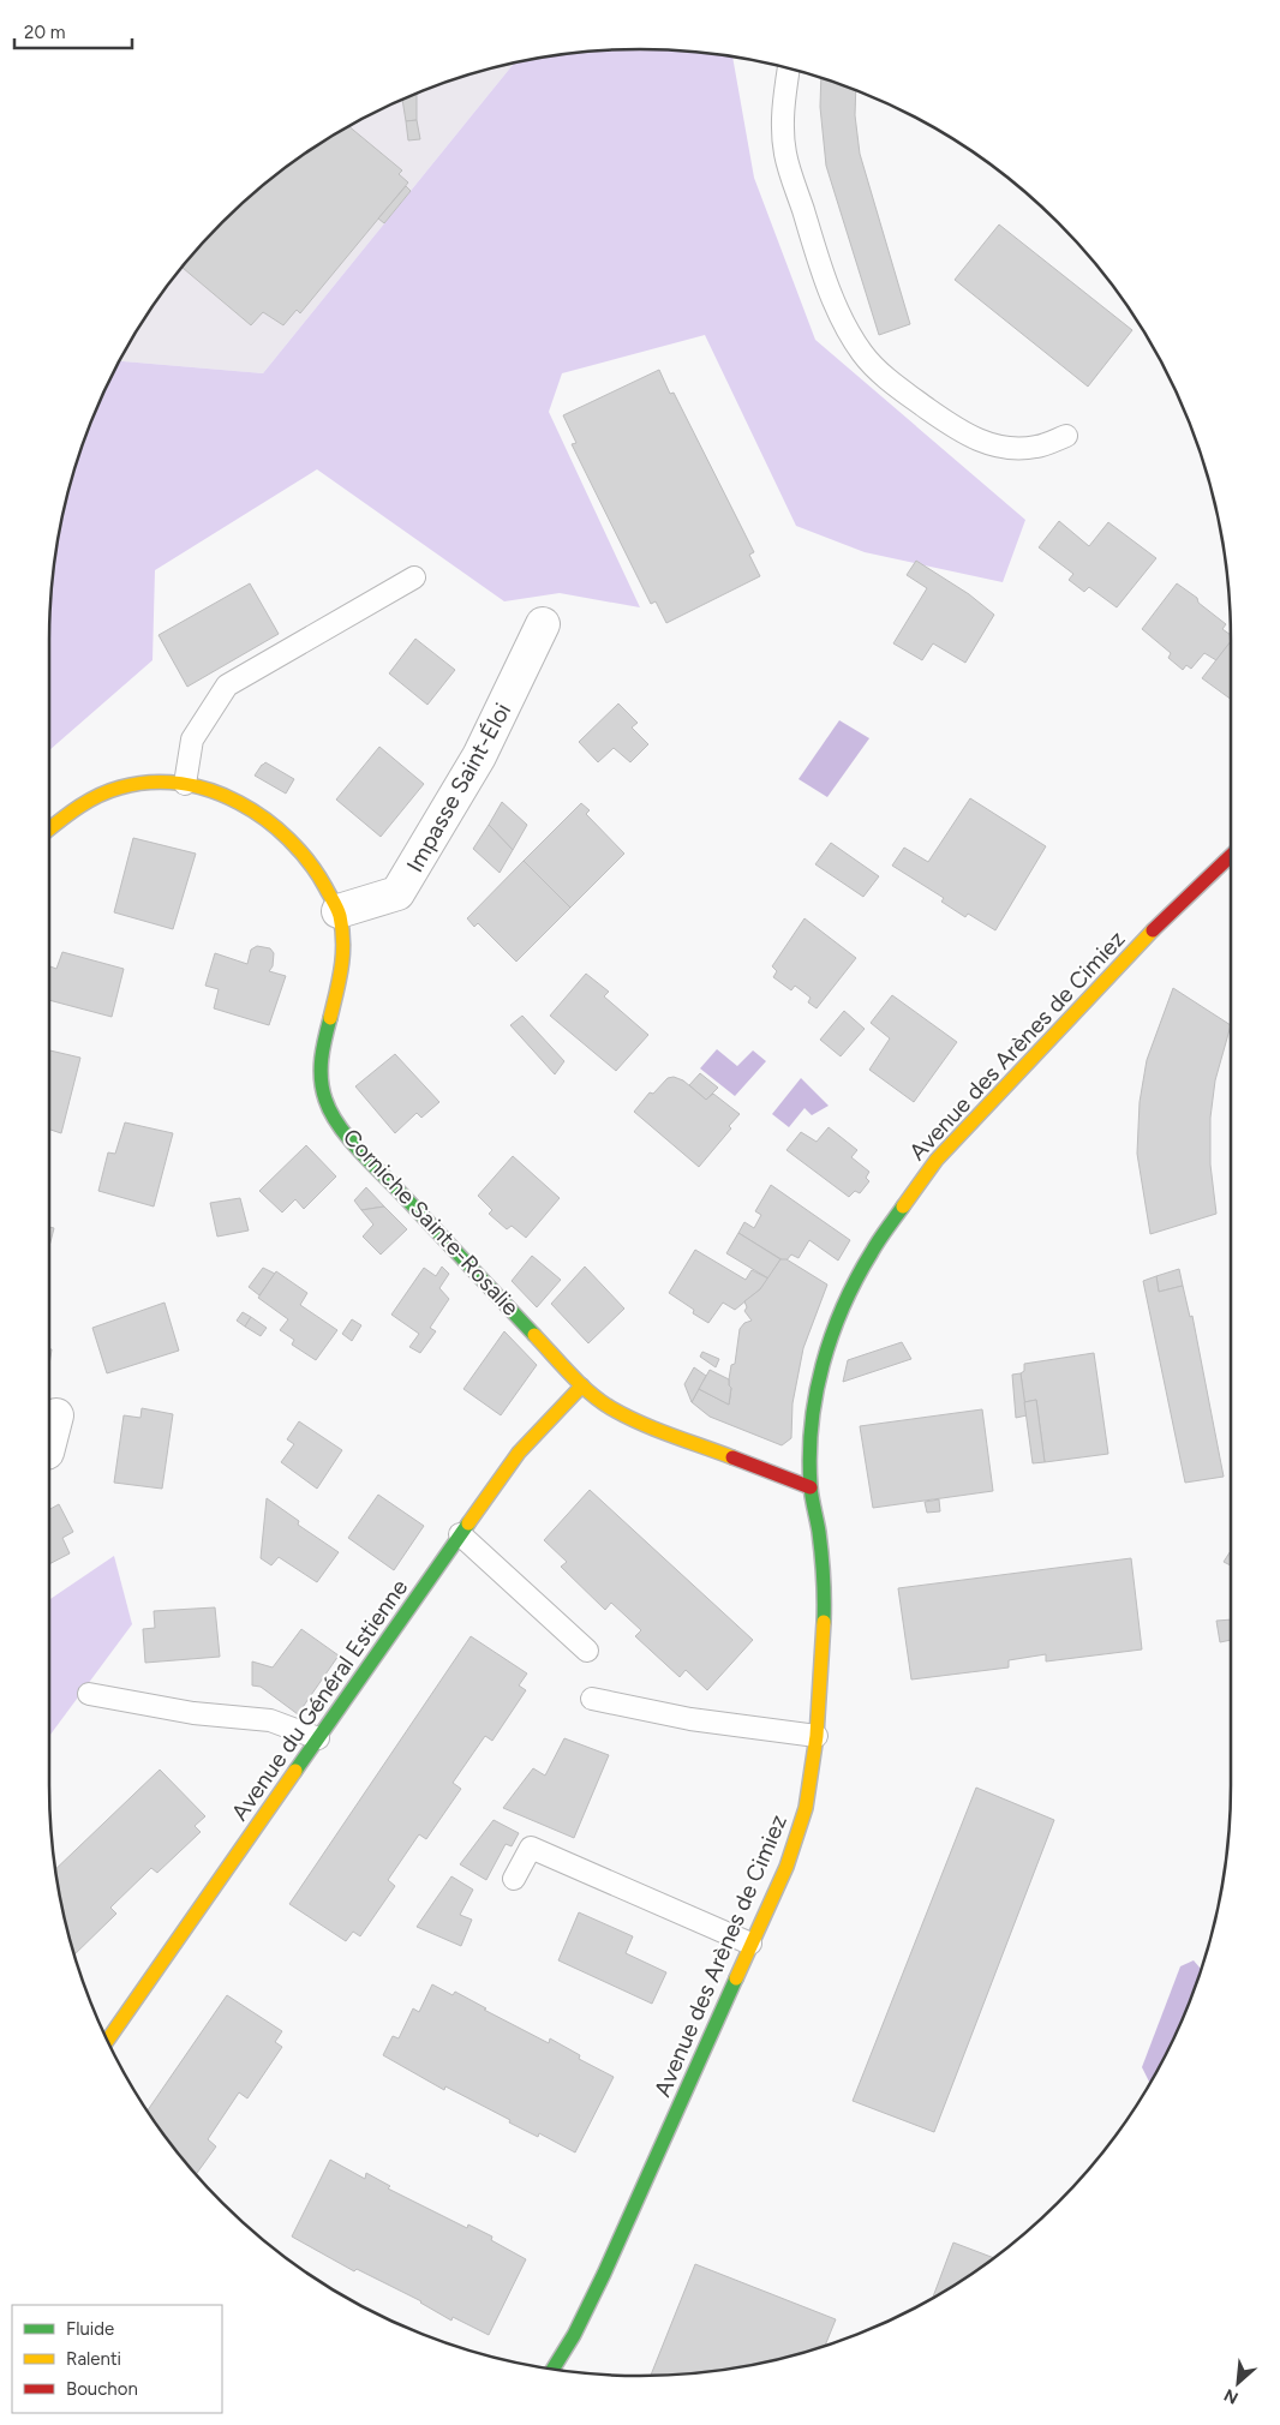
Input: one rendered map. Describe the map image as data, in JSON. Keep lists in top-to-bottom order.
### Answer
{
  "streets": {
    "street": [
      "Impasse Saint-Éloi",
      "Avenue des Arènes de Cimiez",
      "Corniche Sainte-Rosalie",
      "Avenue du Général Estienne"
    ]
  },
  "crossings": [
    ["Impasse Saint-Éloi", "Corniche Sainte-Rosalie"],
    ["Avenue des Arènes de Cimiez", "Corniche Sainte-Rosalie"],
    ["Corniche Sainte-Rosalie", "Avenue du Général Estienne"]
  ],
  "legend": ["Fluide", "Ralenti", "Bouchon"],
  "scale_bar": "20 m",
  "north": "bottom left"
}
